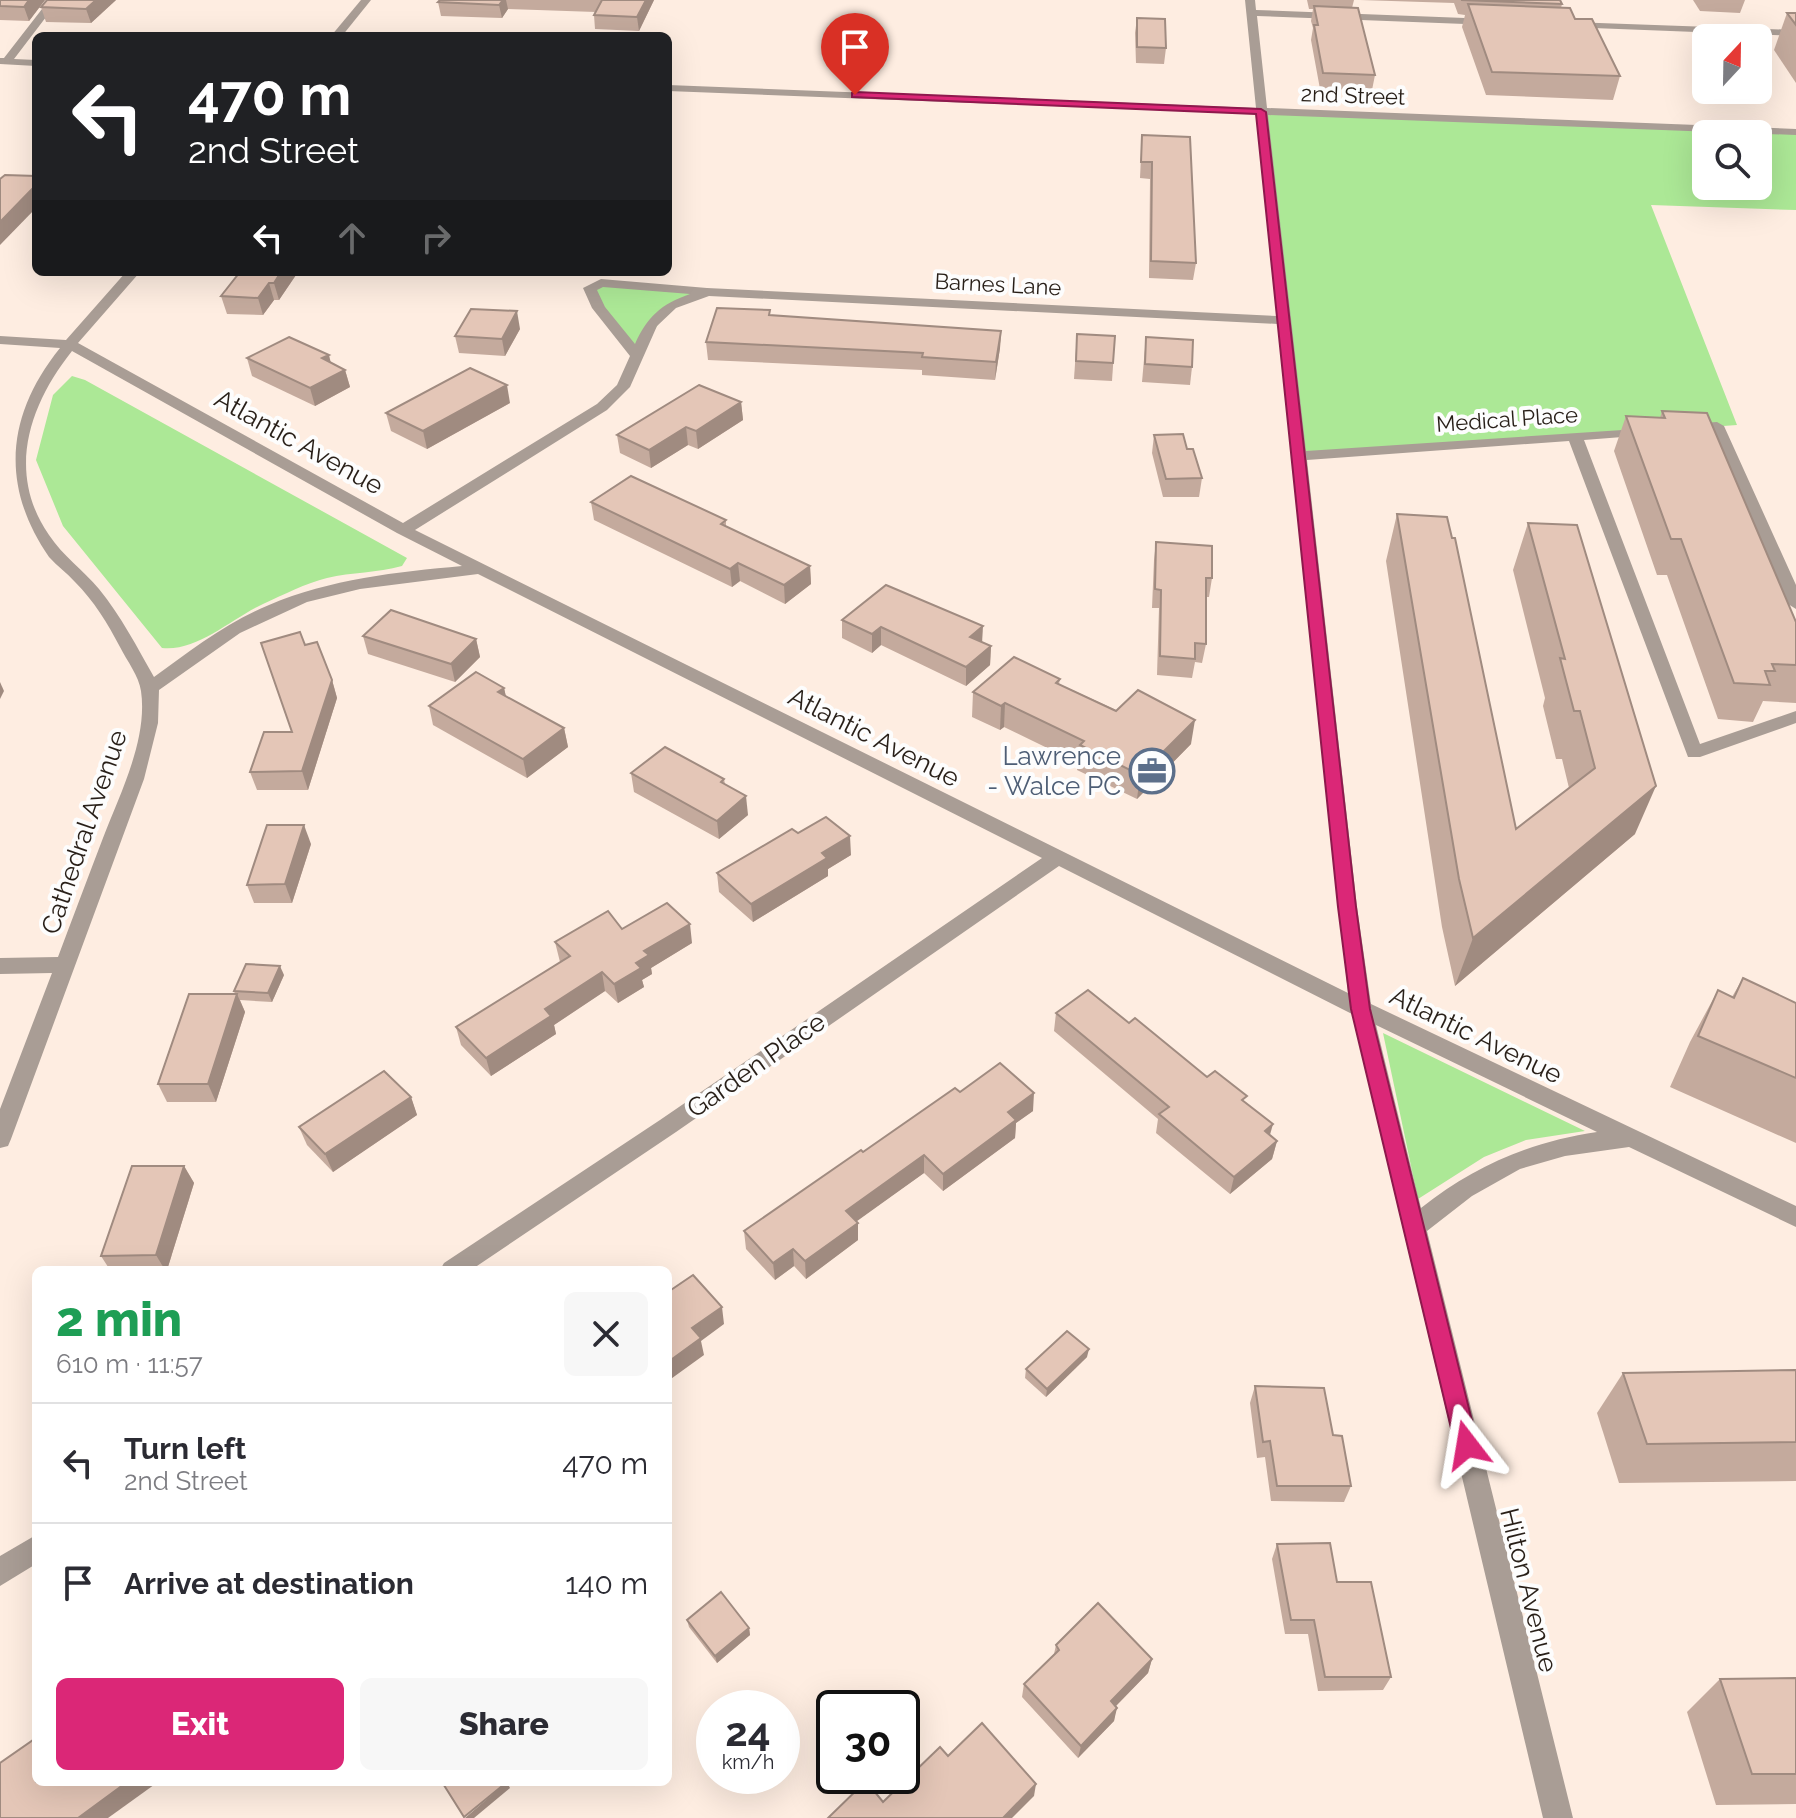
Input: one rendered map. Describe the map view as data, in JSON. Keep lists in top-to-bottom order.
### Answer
{
  "streets": {
    "street": [
      "2nd Street",
      "Barnes Lane",
      "Medical Place",
      "Atlantic Avenue",
      "Cathedral Avenue",
      "Garden Place",
      "Hilton Avenue"
    ]
  },
  "crossings": [
    ["2nd Street", "Hilton Avenue"],
    ["Barnes Lane", "Atlantic Avenue"],
    ["Barnes Lane", "Hilton Avenue"],
    ["Medical Place", "Hilton Avenue"],
    ["Atlantic Avenue", "Garden Place"],
    ["Atlantic Avenue", "Hilton Avenue"]
  ],
  "places": {
    "office": ["Lawrence - Walce PC"]
  },
  "north": "top",
  "page": {
    "turn": ["470 m", "2nd Street"],
    "heading": ["2 min", "610 m · 11:57"],
    "list": [
      {
        "name": "Turn left",
        "note": "2nd Street",
        "value": "470 m"
      },
      {
        "name": "Arrive at destination",
        "value": "140 m"
      }
    ],
    "buttons": ["Exit", "Share"],
    "speed": "24 km/h",
    "limit": "30"
  }
}
